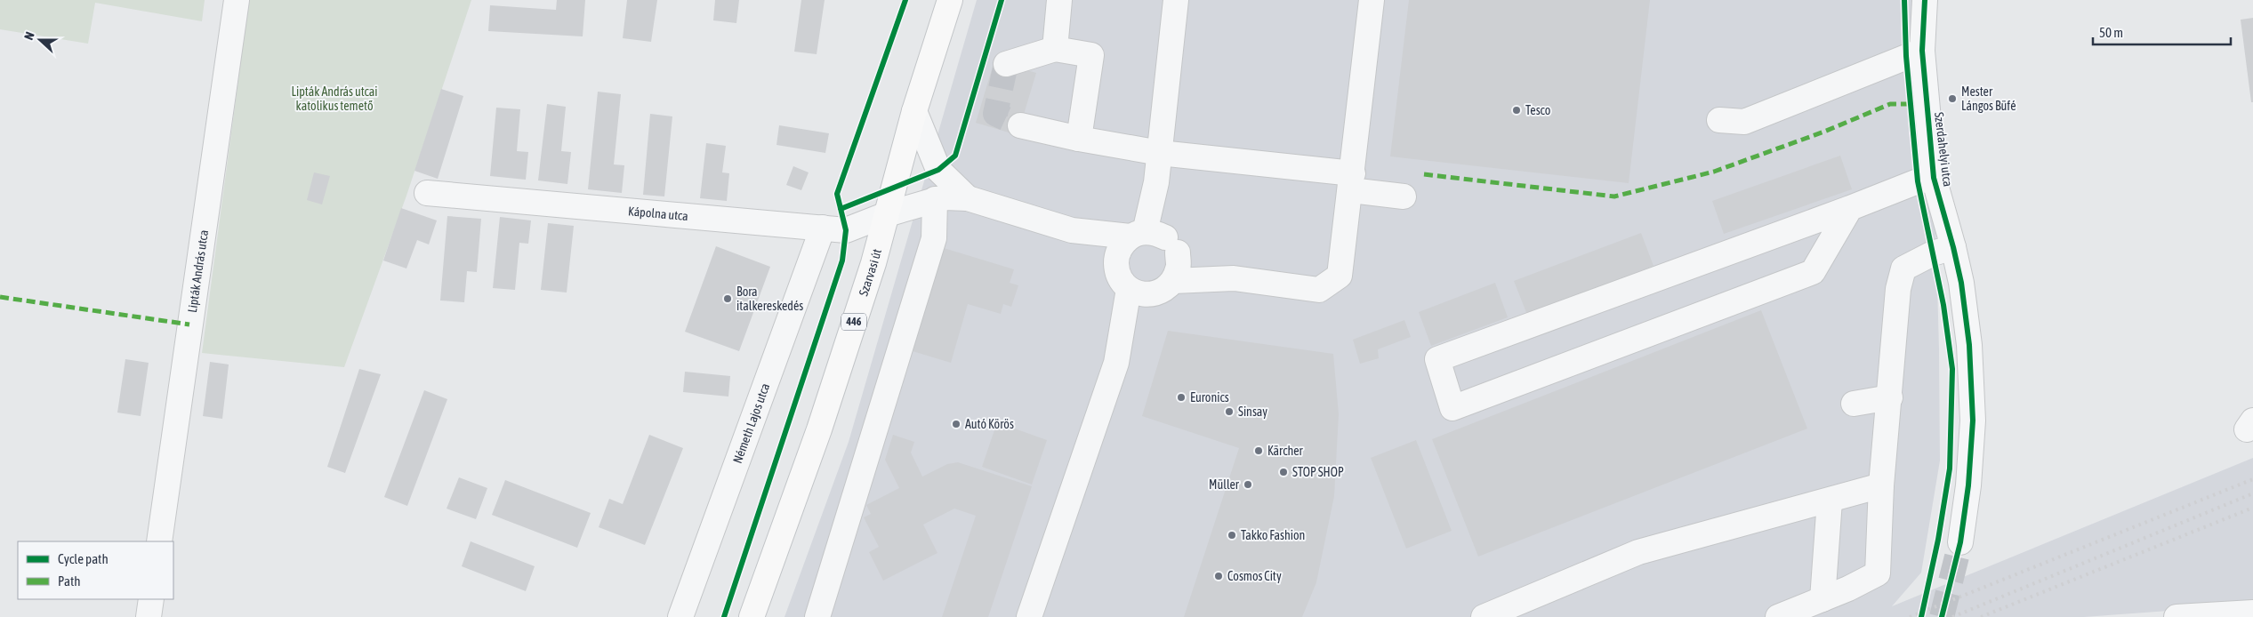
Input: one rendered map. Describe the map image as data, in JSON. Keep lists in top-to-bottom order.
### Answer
{
  "streets": {
    "main road": ["Szarvasi út", "446"],
    "street": [
      "Szerdahelyi utca",
      "Kápolna utca",
      "Lipták András utca",
      "Németh Lajos utca"
    ]
  },
  "crossings": [
    ["Kápolna utca", "Szarvasi út"],
    ["Kápolna utca", "Németh Lajos utca"]
  ],
  "parks": ["Lipták András utcai katolikus temető"],
  "places": [
    "Mester Lángos Büfé",
    "Tesco",
    "Bora italkereskedés",
    "Euronics",
    "Sinsay",
    "Autó Körös",
    "Kärcher",
    "STOP SHOP",
    "Müller",
    "Takko Fashion",
    "Cosmos City"
  ],
  "legend": ["Cycle path", "Path"],
  "scale_bar": "50 m",
  "north": "left"
}
